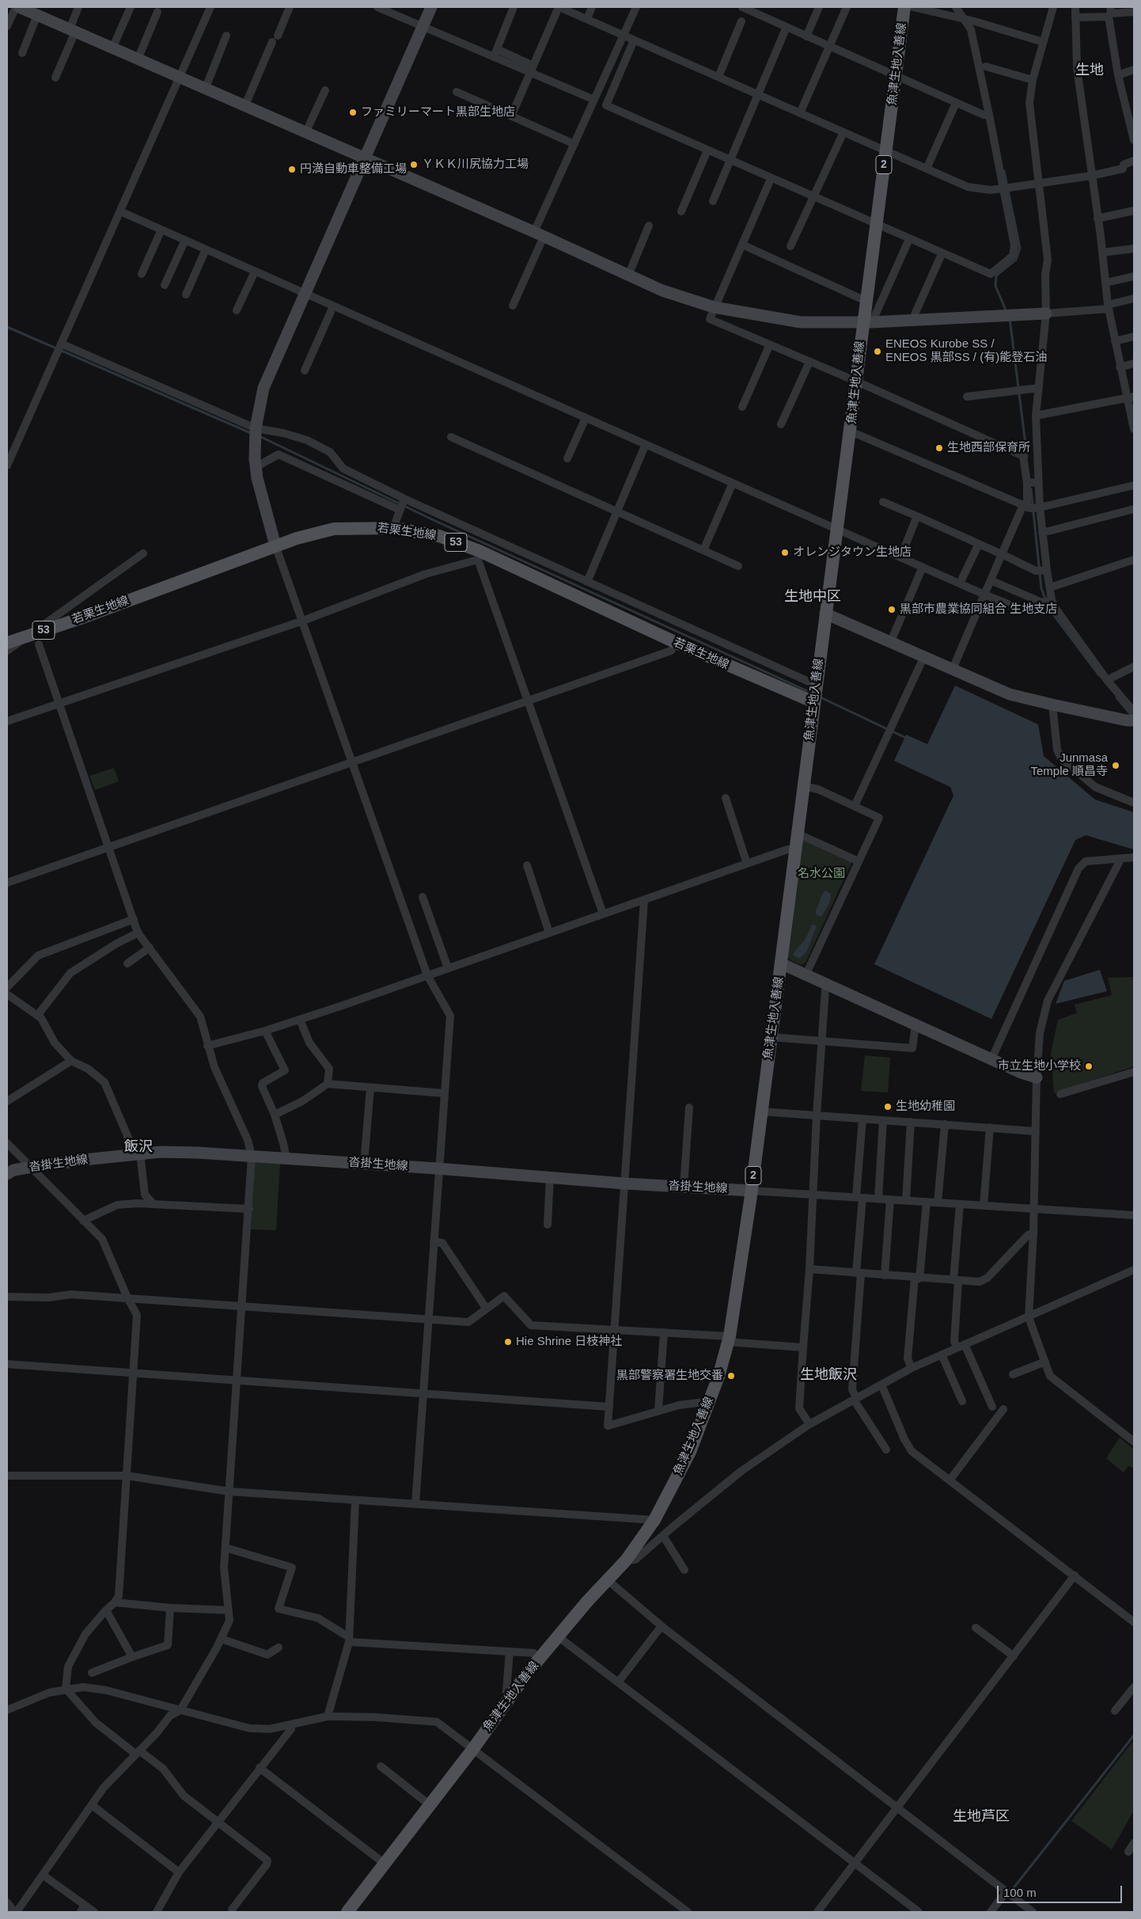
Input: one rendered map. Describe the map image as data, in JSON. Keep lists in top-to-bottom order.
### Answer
{
  "streets": {
    "main road": [
      "魚津生地入善線",
      "2",
      "若栗生地線",
      "53"
    ],
    "street": ["沓掛生地線"]
  },
  "crossings": [
    ["魚津生地入善線", "若栗生地線"],
    ["魚津生地入善線", "沓掛生地線"]
  ],
  "districts": [
    "生地",
    "生地中区",
    "飯沢",
    "生地飯沢",
    "生地芦区"
  ],
  "parks": ["名水公園"],
  "places": [
    "ファミリーマート黒部生地店",
    "ＹＫＫ川尻協力工場",
    "円満自動車整備工場",
    "ENEOS Kurobe SS / ENEOS 黒部SS / (有)能登石油",
    "生地西部保育所",
    "オレンジタウン生地店",
    "黒部市農業協同組合 生地支店",
    "Junmasa Temple 順昌寺",
    "市立生地小学校",
    "生地幼稚園",
    "Hie Shrine 日枝神社",
    "黒部警察署生地交番"
  ],
  "scale_bar": "100 m"
}
